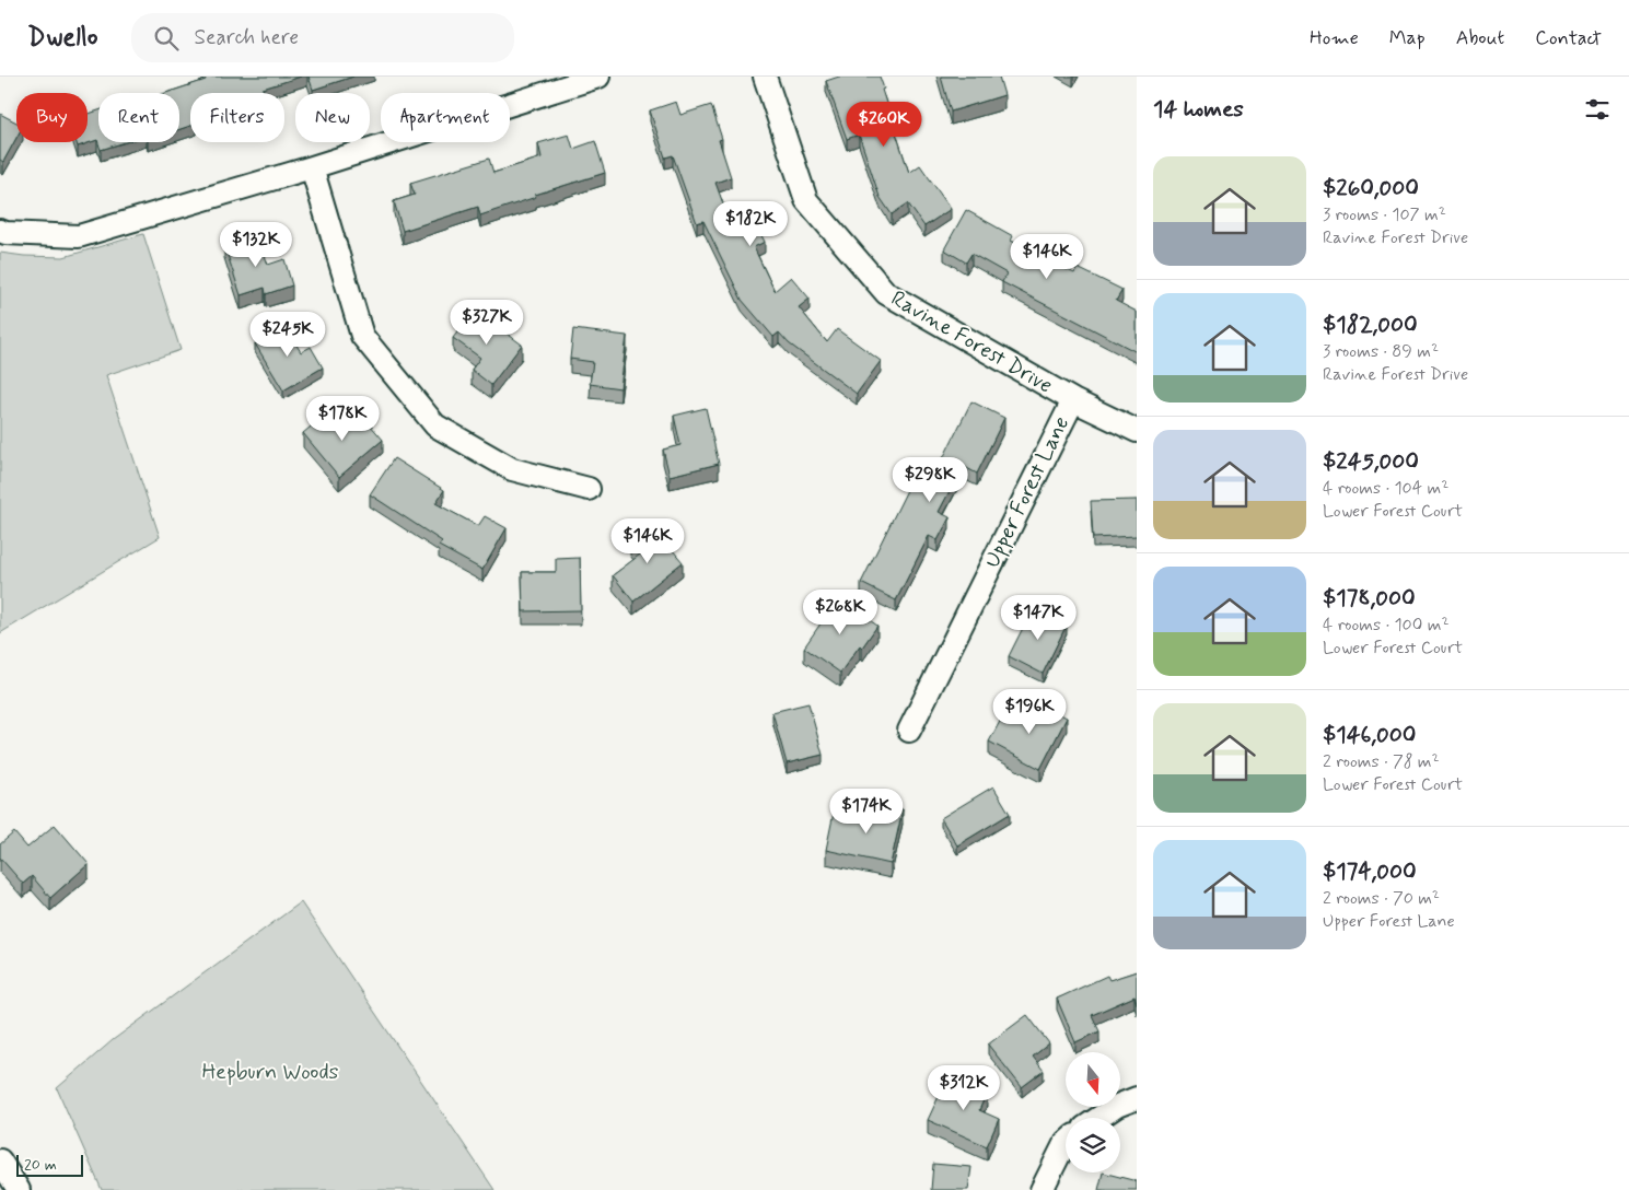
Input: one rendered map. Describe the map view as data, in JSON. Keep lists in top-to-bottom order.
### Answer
{
  "streets": {
    "street": ["Ravine Forest Drive", "Upper Forest Lane"]
  },
  "crossings": [
    ["Ravine Forest Drive", "Upper Forest Lane"]
  ],
  "parks": ["Hepburn Woods"],
  "scale_bar": "20 m",
  "north": "bottom",
  "page": {
    "header": "Dwello",
    "search": "Search here",
    "nav": [
      "Home",
      "Map",
      "About",
      "Contact"
    ],
    "heading": "14 homes",
    "chip": [
      "Buy",
      "Rent",
      "Filters",
      "New",
      "Apartment"
    ],
    "price": [
      "$260K",
      "$182K",
      "$132K",
      "$146K",
      "$327K",
      "$245K",
      "$178K",
      "$298K",
      "$146K",
      "$268K",
      "$147K",
      "$196K",
      "$174K",
      "$312K"
    ],
    "list": [
      {
        "name": "$260,000",
        "note": "3 rooms · 107 m² · Ravine Forest Drive"
      },
      {
        "name": "$182,000",
        "note": "3 rooms · 89 m² · Ravine Forest Drive"
      },
      {
        "name": "$245,000",
        "note": "4 rooms · 104 m² · Lower Forest Court"
      },
      {
        "name": "$178,000",
        "note": "4 rooms · 100 m² · Lower Forest Court"
      },
      {
        "name": "$146,000",
        "note": "2 rooms · 78 m² · Lower Forest Court"
      },
      {
        "name": "$174,000",
        "note": "2 rooms · 70 m² · Upper Forest Lane"
      }
    ],
    "scale": "20 m"
  }
}
